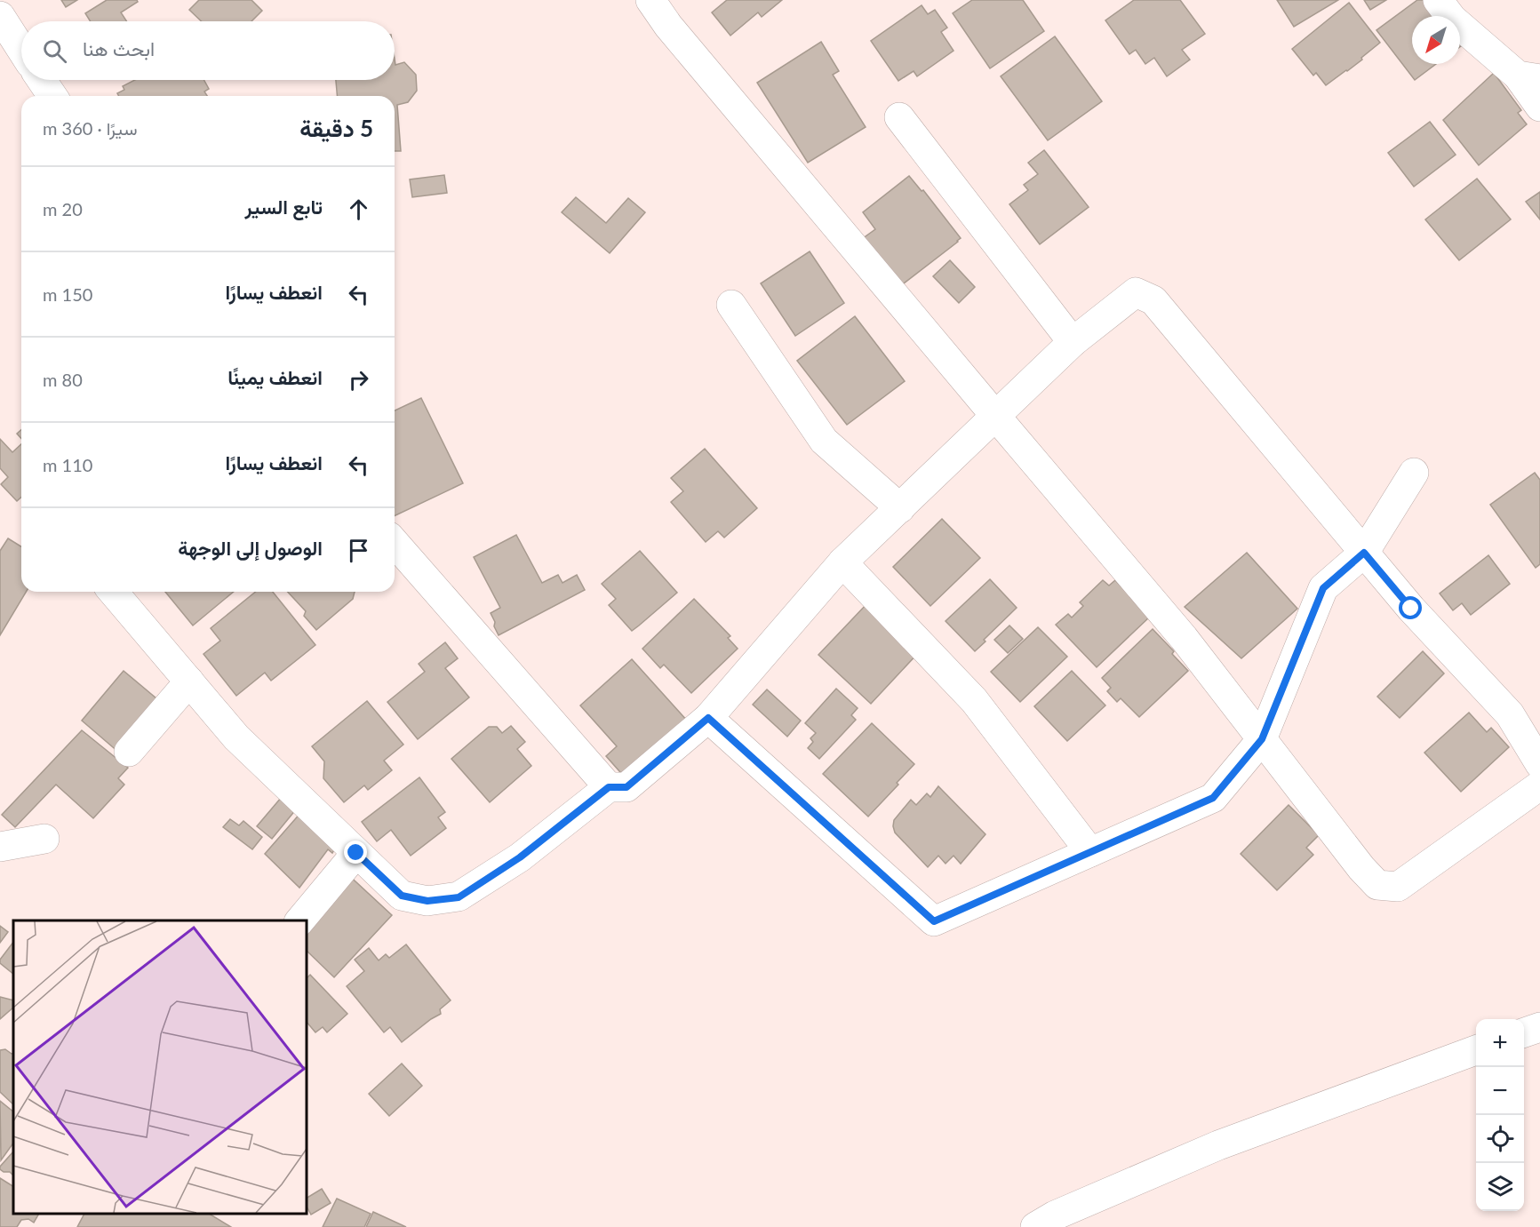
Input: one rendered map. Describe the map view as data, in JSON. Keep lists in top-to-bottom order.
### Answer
{
  "north": "bottom left",
  "page": {
    "search": "ابحث هنا",
    "heading": ["5 دقيقة", "سيرًا · 360 m"],
    "list": [
      ["تابع السير", "20 m"],
      ["انعطف يسارًا", "150 m"],
      ["انعطف يمينًا", "80 m"],
      ["انعطف يسارًا", "110 m"],
      "الوصول إلى الوجهة"
    ],
    "map_buttons": ["+", "−"]
  }
}
